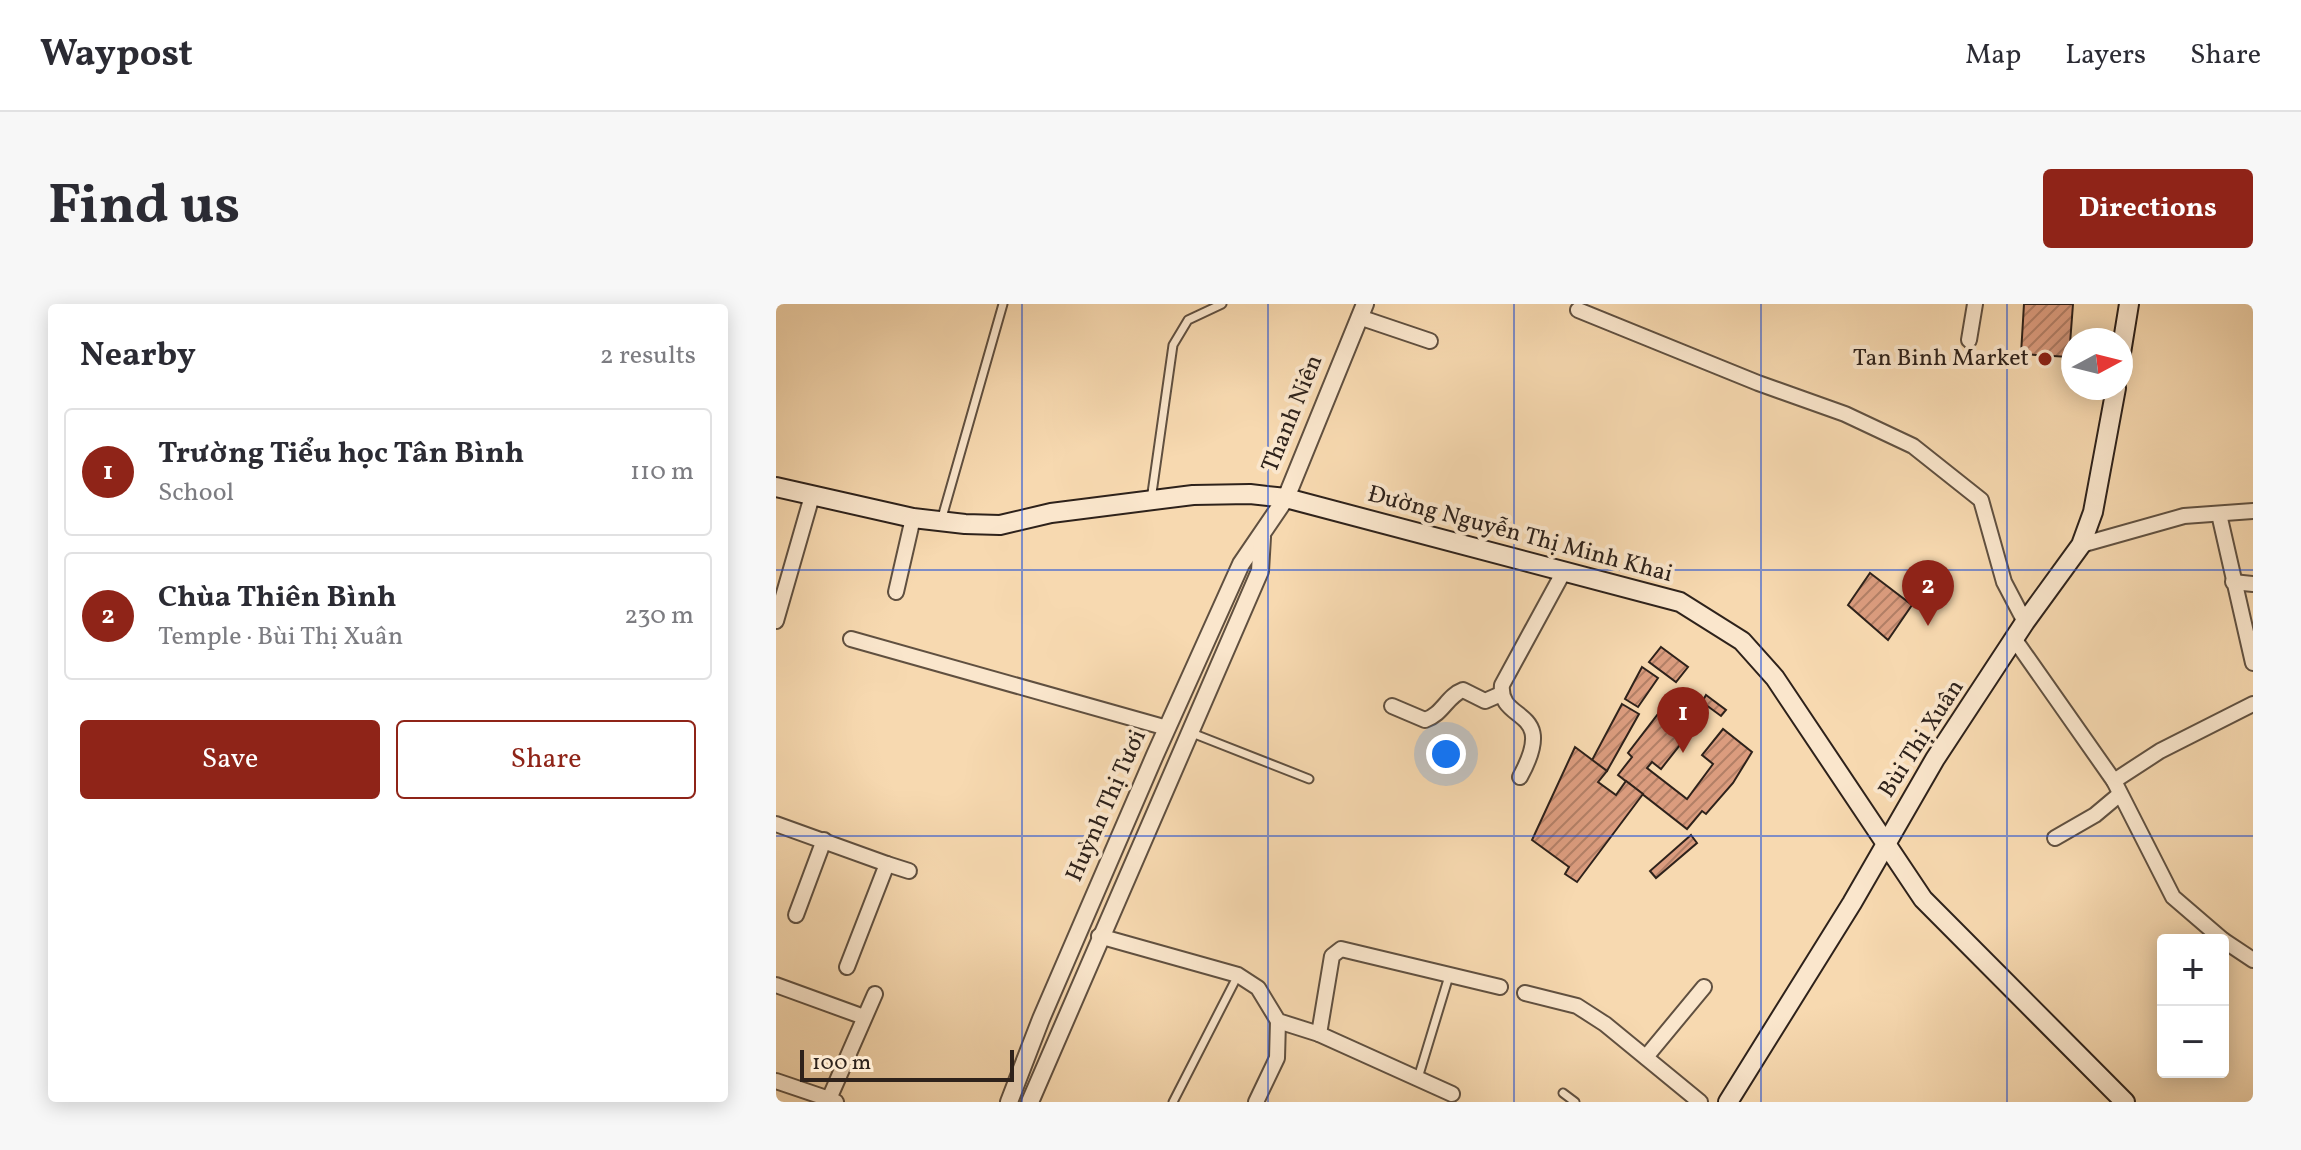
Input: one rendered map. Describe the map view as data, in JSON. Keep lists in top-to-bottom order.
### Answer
{
  "streets": {
    "main road": ["Đường Nguyễn Thị Minh Khai", "Bùi Thị Xuân"],
    "street": ["Thanh Niên", "Huỳnh Thị Tươi"]
  },
  "crossings": [
    ["Thanh Niên", "Đường Nguyễn Thị Minh Khai"],
    ["Thanh Niên", "Huỳnh Thị Tươi"],
    ["Đường Nguyễn Thị Minh Khai", "Bùi Thị Xuân"],
    ["Đường Nguyễn Thị Minh Khai", "Huỳnh Thị Tươi"]
  ],
  "places": ["Tan Binh Market"],
  "scale_bar": "100 m",
  "north": "right",
  "page": {
    "header": "Waypost",
    "nav": ["Map", "Layers", "Share"],
    "title": "Find us",
    "buttons": [
      "Directions",
      ["Save", "Share"]
    ],
    "heading": ["Nearby", "2 results"],
    "list": [
      {
        "mark": "1",
        "name": "Trường Tiểu học Tân Bình",
        "note": "School",
        "value": "110 m"
      },
      {
        "mark": "2",
        "name": "Chùa Thiên Bình",
        "note": "Temple · Bùi Thị Xuân",
        "value": "230 m"
      }
    ],
    "pins": ["2", "1"],
    "map_buttons": ["+", "−"],
    "scale": "100 m"
  }
}
